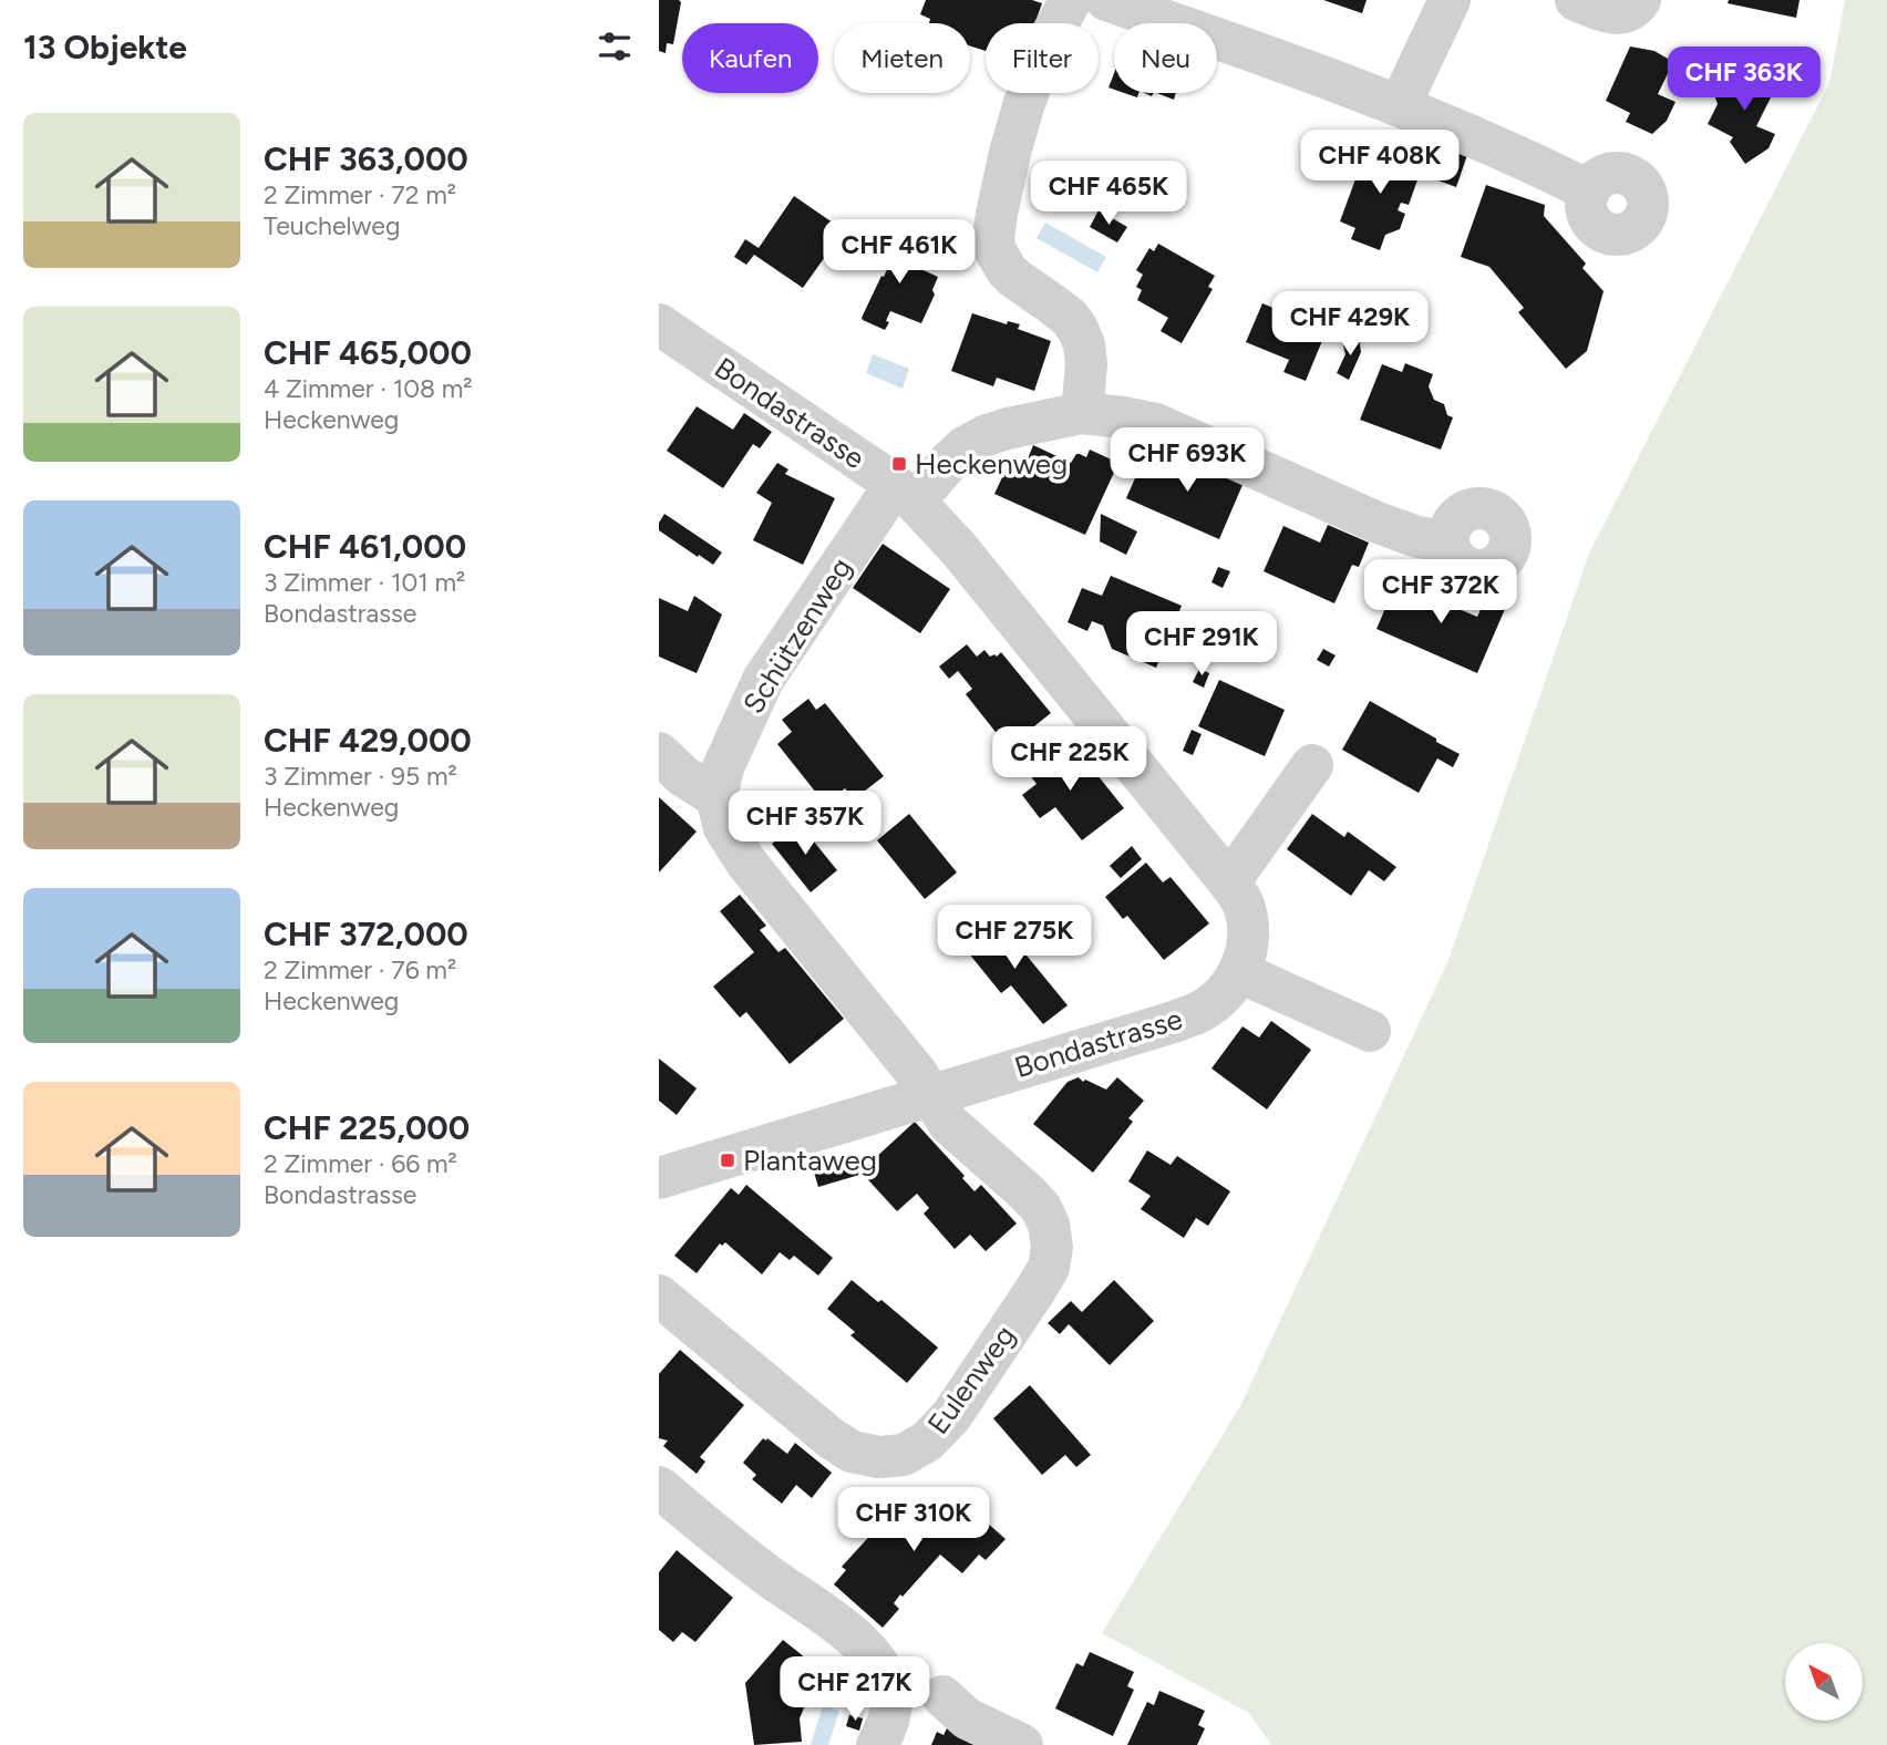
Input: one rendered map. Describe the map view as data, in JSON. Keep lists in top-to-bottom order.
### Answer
{
  "streets": {
    "street": ["Bondastrasse", "Schützenweg", "Eulenweg"]
  },
  "crossings": [
    ["Bondastrasse", "Schützenweg"],
    ["Bondastrasse", "Eulenweg"]
  ],
  "places": {
    "transit": ["Heckenweg", "Plantaweg"]
  },
  "north": "top left",
  "page": {
    "heading": "13 Objekte",
    "chip": [
      "Kaufen",
      "Mieten",
      "Filter",
      "Neu"
    ],
    "price": [
      "CHF 363K",
      "CHF 408K",
      "CHF 465K",
      "CHF 461K",
      "CHF 429K",
      "CHF 693K",
      "CHF 372K",
      "CHF 291K",
      "CHF 225K",
      "CHF 357K",
      "CHF 275K",
      "CHF 310K",
      "CHF 217K"
    ],
    "list": [
      {
        "name": "CHF 363,000",
        "note": "2 Zimmer · 72 m² · Teuchelweg"
      },
      {
        "name": "CHF 465,000",
        "note": "4 Zimmer · 108 m² · Heckenweg"
      },
      {
        "name": "CHF 461,000",
        "note": "3 Zimmer · 101 m² · Bondastrasse"
      },
      {
        "name": "CHF 429,000",
        "note": "3 Zimmer · 95 m² · Heckenweg"
      },
      {
        "name": "CHF 372,000",
        "note": "2 Zimmer · 76 m² · Heckenweg"
      },
      {
        "name": "CHF 225,000",
        "note": "2 Zimmer · 66 m² · Bondastrasse"
      }
    ]
  }
}
